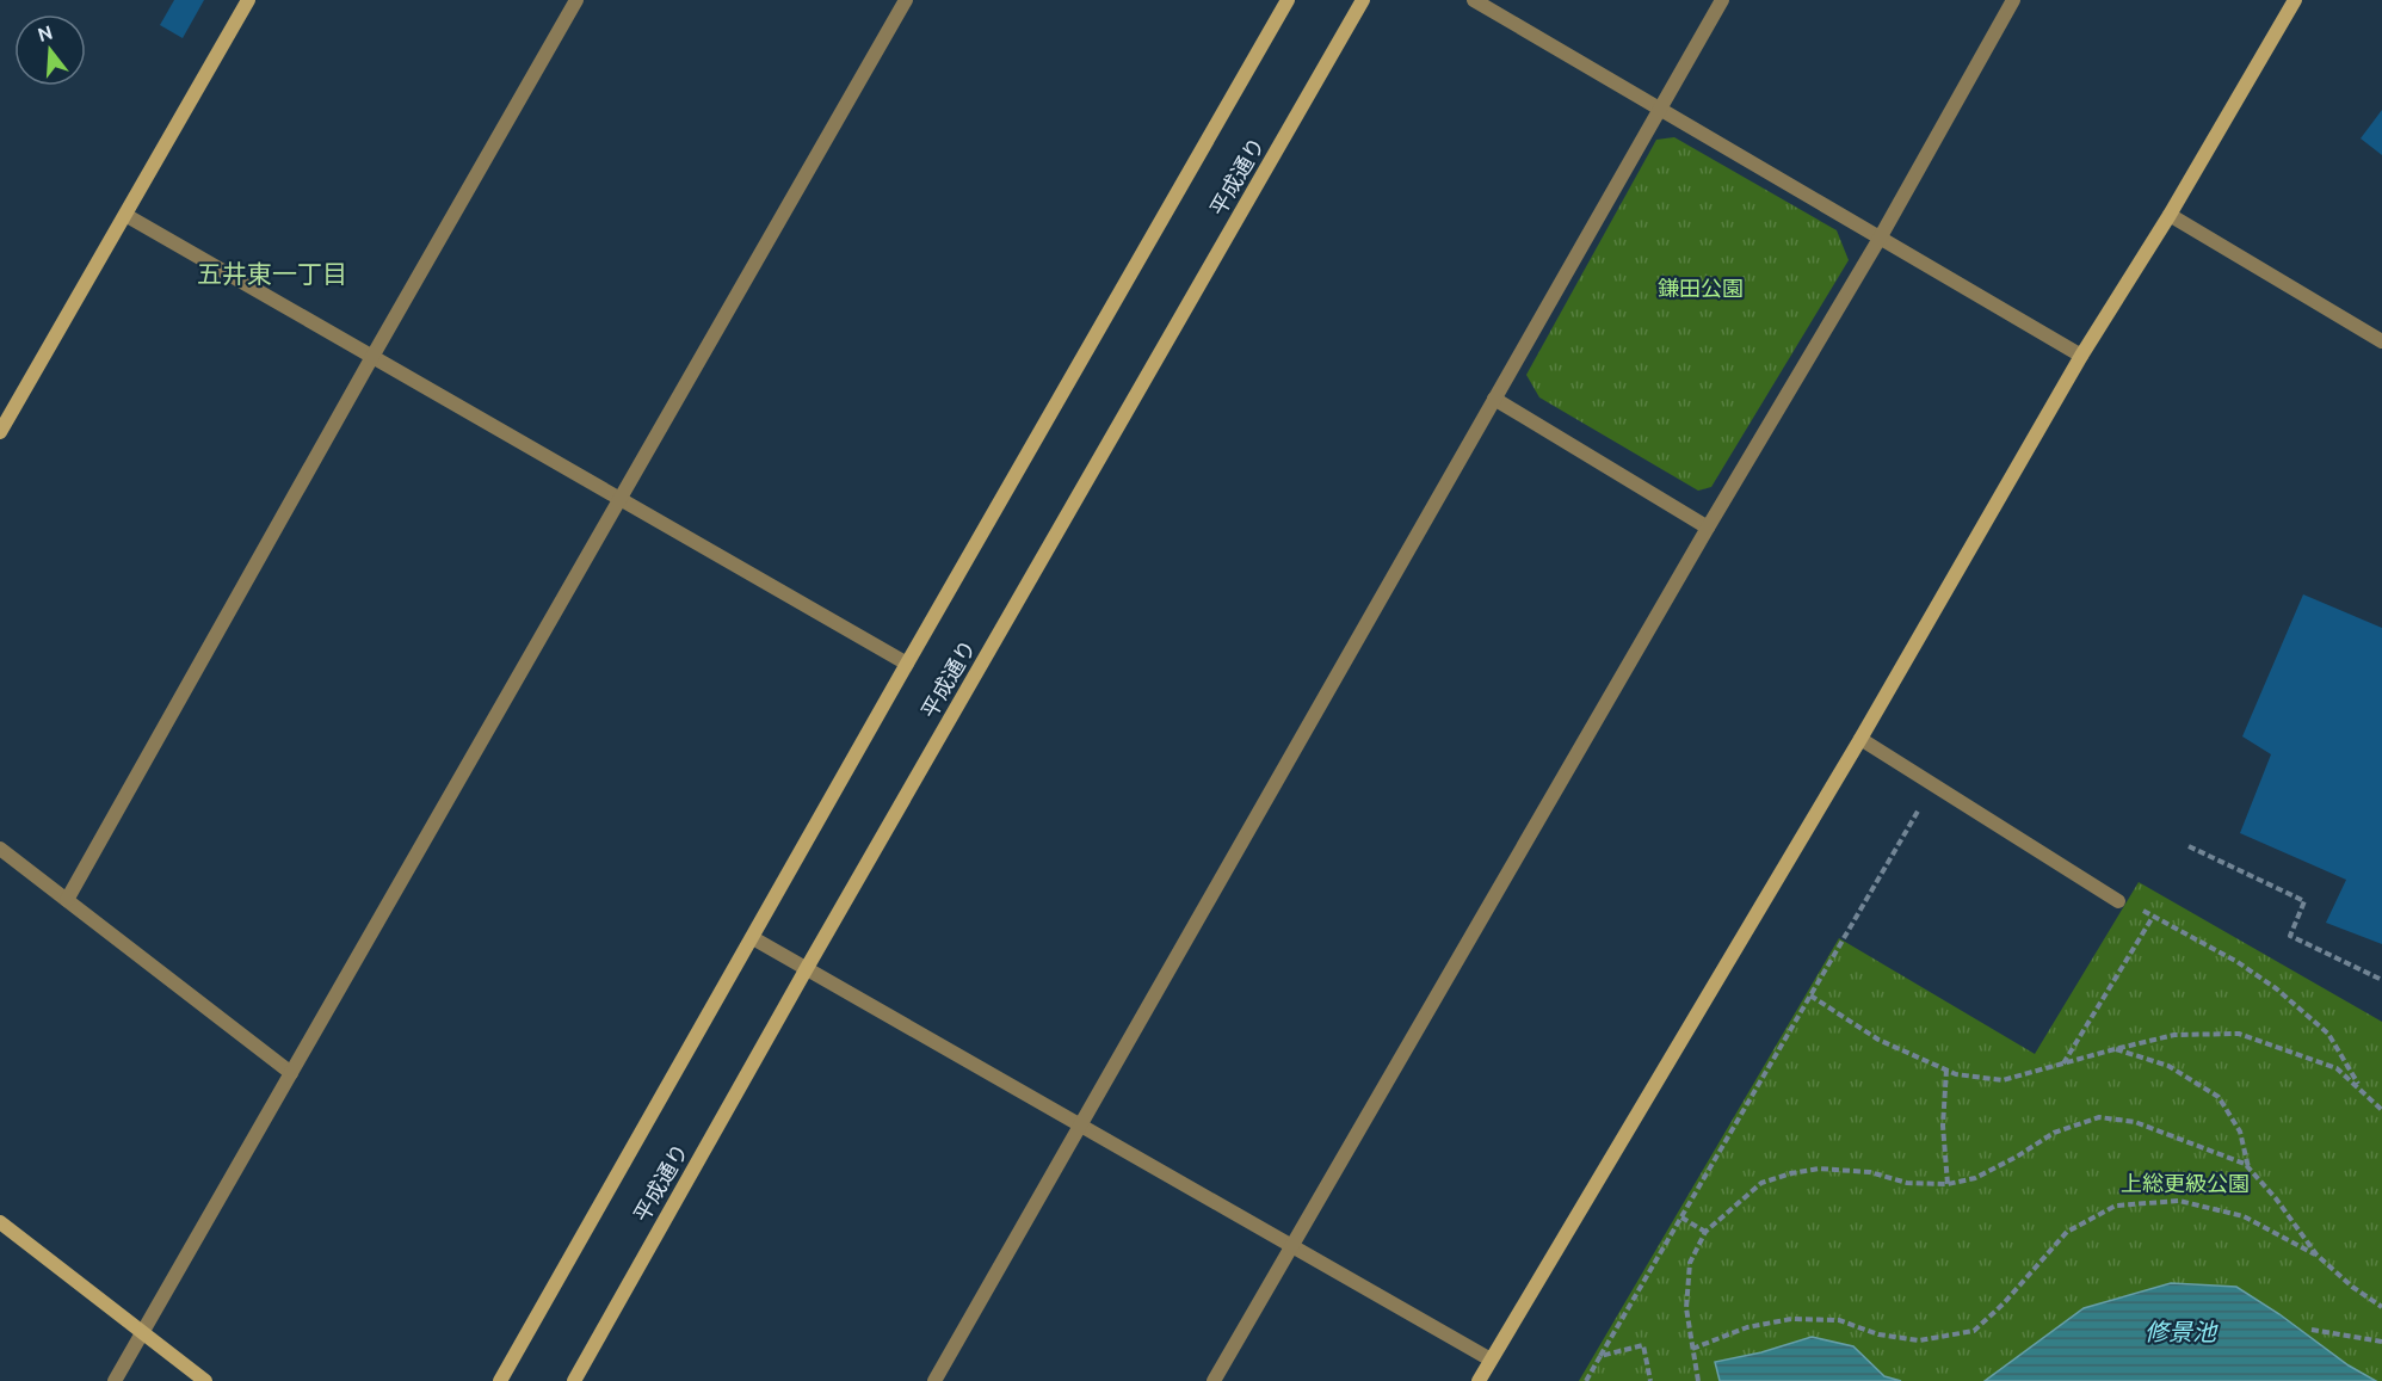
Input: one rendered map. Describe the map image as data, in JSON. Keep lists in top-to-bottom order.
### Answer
{
  "streets": {
    "street": ["平成通り"]
  },
  "districts": ["五井東一丁目"],
  "water": ["修景池"],
  "parks": ["鎌田公園", "上総更級公園"],
  "north": "top"
}
